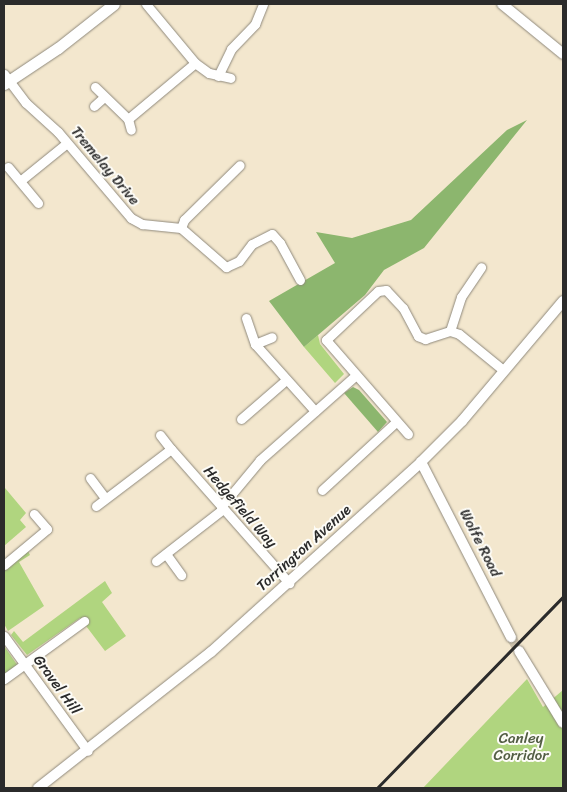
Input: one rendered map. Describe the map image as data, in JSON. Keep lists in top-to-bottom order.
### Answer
{
  "streets": {
    "street": [
      "Tremelay Drive",
      "Hedgefield Way",
      "Wolfe Road",
      "Torrington Avenue",
      "Gravel Hill"
    ]
  },
  "crossings": [
    ["Hedgefield Way", "Torrington Avenue"],
    ["Wolfe Road", "Torrington Avenue"],
    ["Torrington Avenue", "Gravel Hill"]
  ],
  "parks": ["Canley Corridor"]
}
